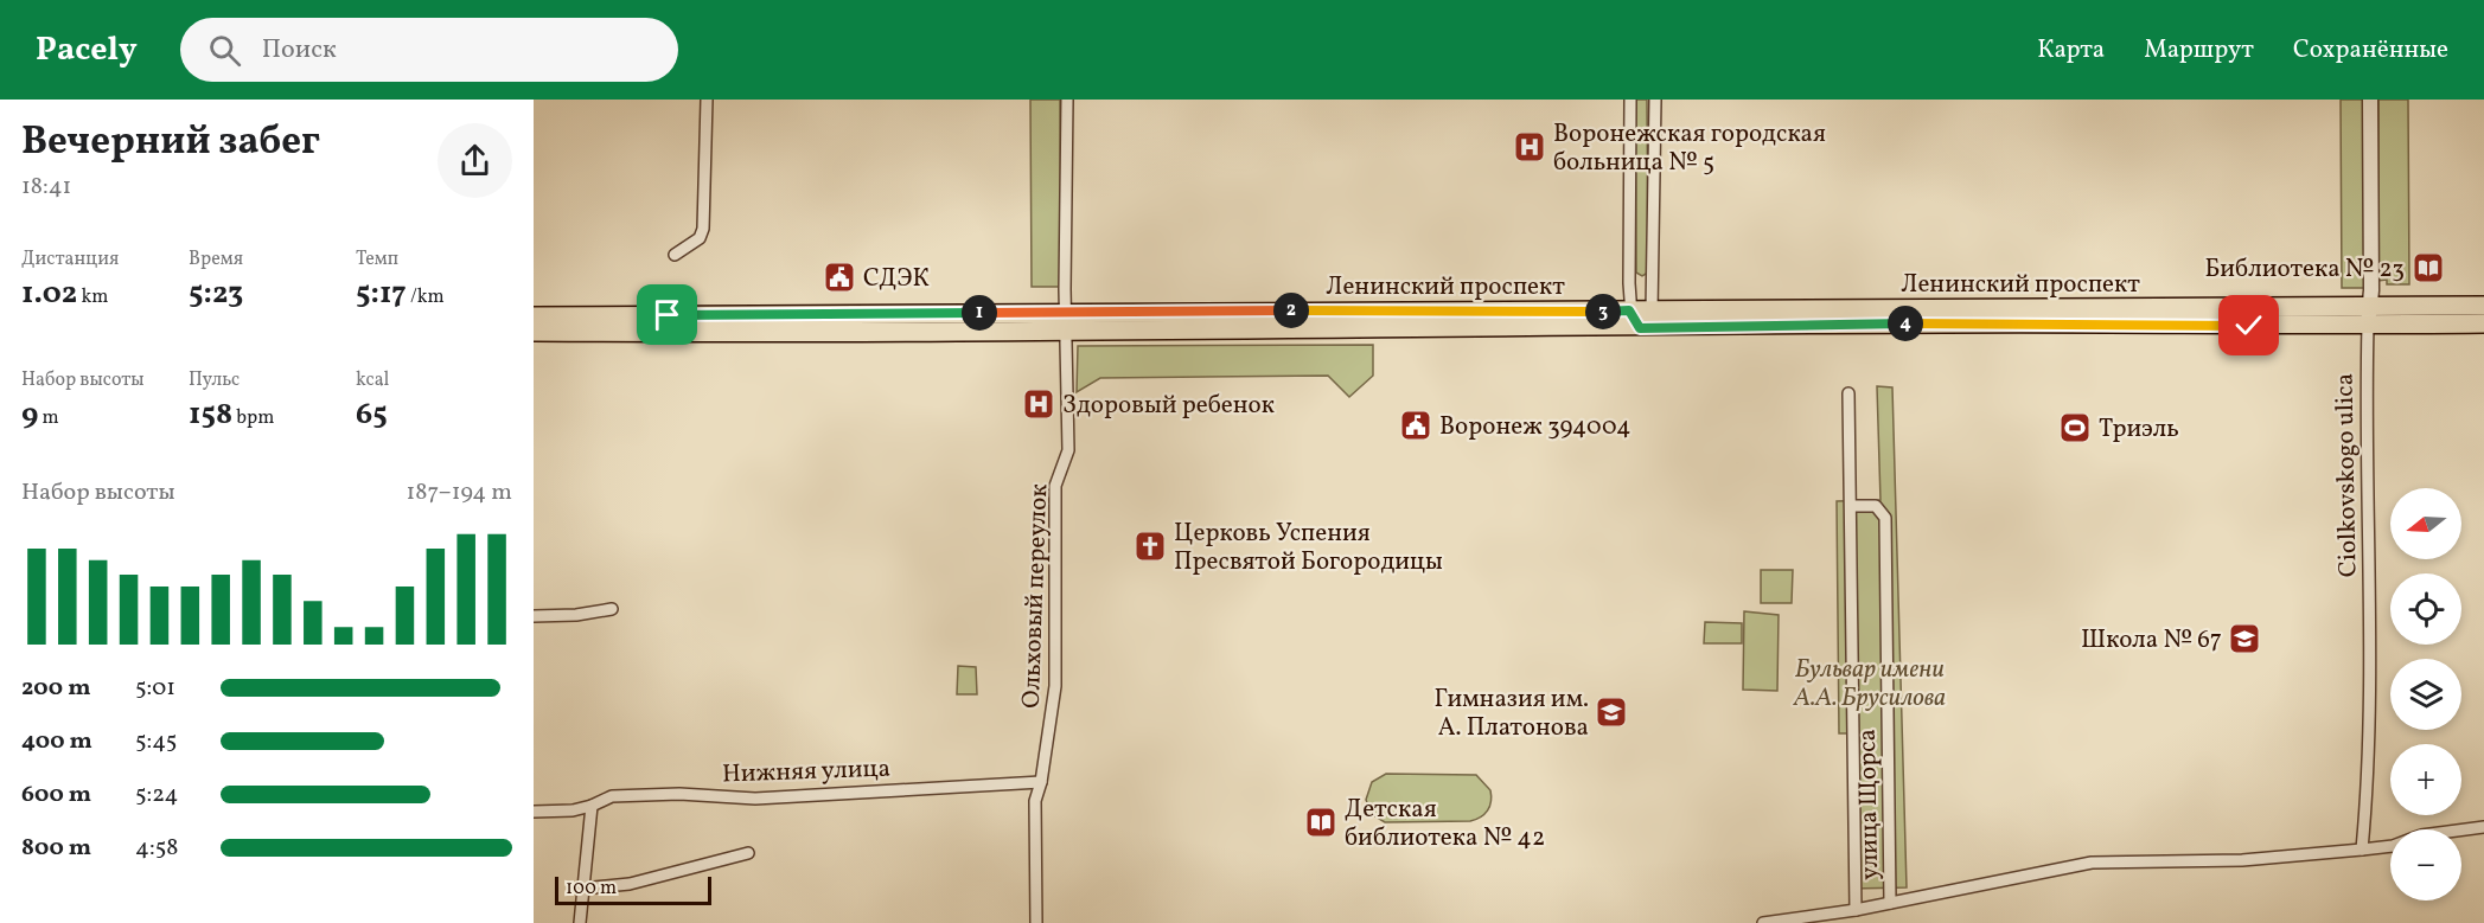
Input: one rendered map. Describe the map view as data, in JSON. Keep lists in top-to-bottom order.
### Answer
{
  "streets": {
    "main road": ["Ленинский проспект"],
    "street": [
      "Ciolkovskogo ulica",
      "Ольховый переулок",
      "Нижняя улица",
      "улица Щорса"
    ]
  },
  "crossings": [
    ["Ленинский проспект", "Ciolkovskogo ulica"],
    ["Ленинский проспект", "Ольховый переулок"],
    ["Ольховый переулок", "Нижняя улица"]
  ],
  "parks": ["Бульвар имени А.А. Брусилова"],
  "places": {
    "hospital": ["Воронежская городская больница № 5", "Здоровый ребенок"],
    "library": ["Библиотека № 23", "Детская библиотека № 42"],
    "public building": ["СДЭК", "Воронеж 394004"],
    "sports": ["Триэль"],
    "church": ["Церковь Успения Пресвятой Богородицы"],
    "school or university": ["Школа № 67", "Гимназия им. А. Платонова"]
  },
  "scale_bar": "100 m",
  "north": "left",
  "page": {
    "header": "Pacely",
    "search": "Поиск",
    "nav": ["Карта", "Маршрут", "Сохранённые"],
    "heading": ["Вечерний забег", "18:41"],
    "stats": [
      ["Дистанция", "1.02 km"],
      ["Время", "5:23"],
      ["Темп", "5:17 /km"],
      ["Набор высоты", "9 m"],
      ["Пульс", "158 bpm"],
      ["kcal", "65"]
    ],
    "pins": [
      "2",
      "3",
      "1",
      "4"
    ],
    "chart": ["Набор высоты", "187–194 m"],
    "map_buttons": ["+", "−"],
    "list": [
      {
        "name": "200 m",
        "note": "5:01"
      },
      {
        "name": "400 m",
        "note": "5:45"
      },
      {
        "name": "600 m",
        "note": "5:24"
      },
      {
        "name": "800 m",
        "note": "4:58"
      }
    ],
    "scale": "100 m"
  }
}
